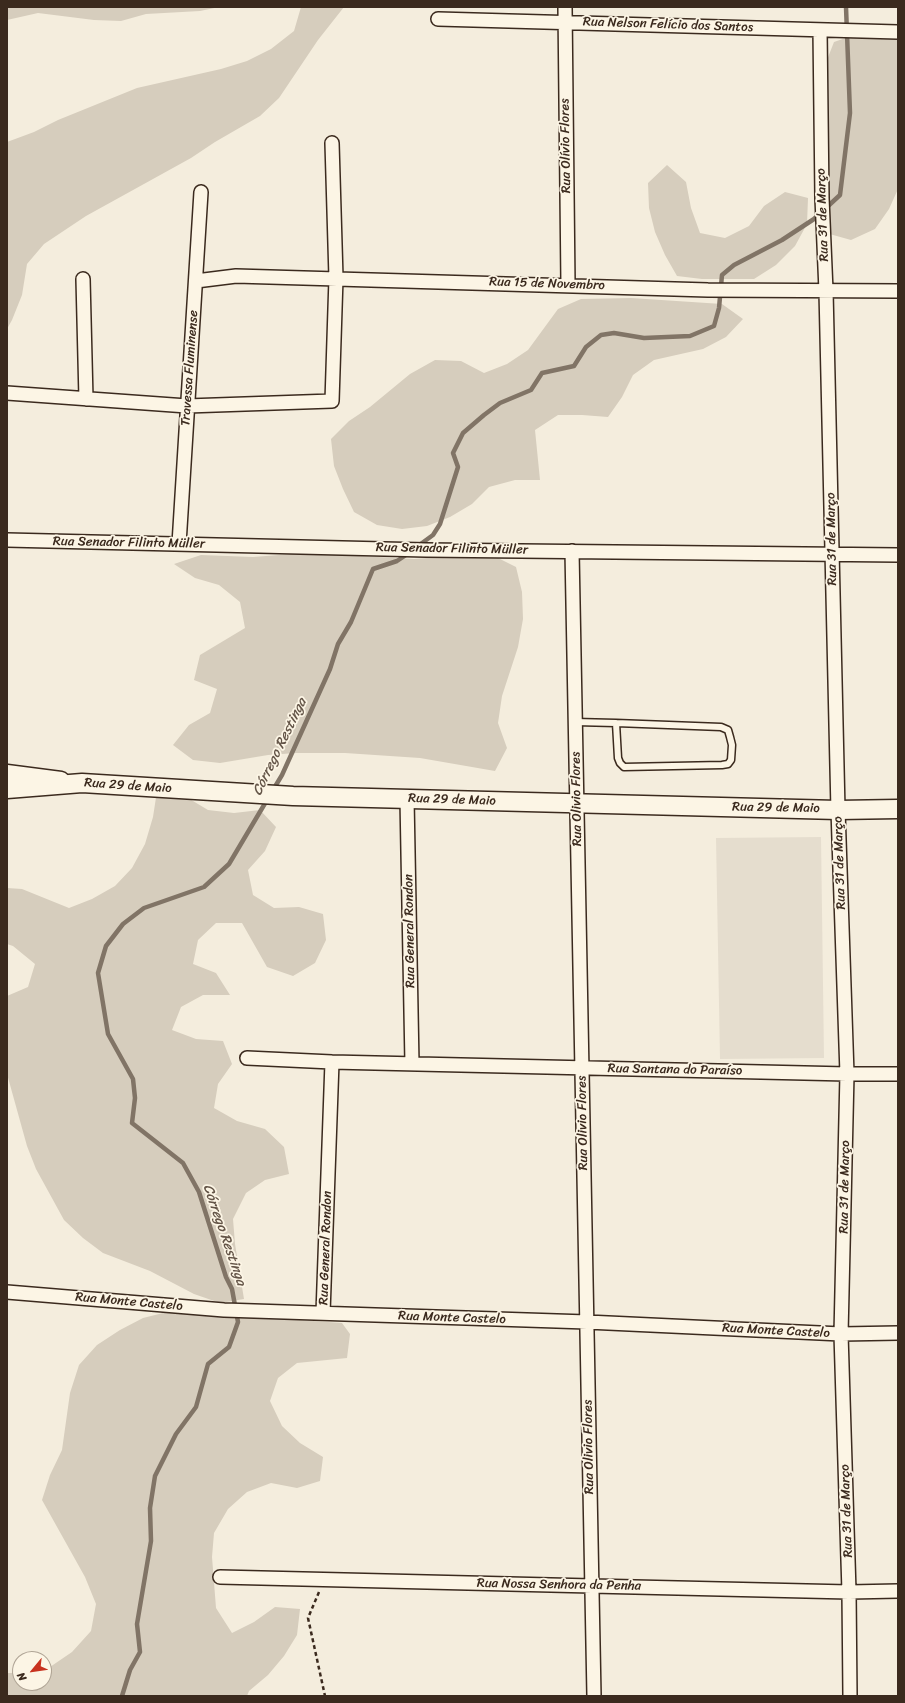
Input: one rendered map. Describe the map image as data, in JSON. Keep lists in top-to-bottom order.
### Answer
{
  "streets": {
    "main road": ["Rua 29 de Maio"],
    "street": [
      "Rua Nelson Felício dos Santos",
      "Rua Olívio Flores",
      "Rua 31 de Março",
      "Rua 15 de Novembro",
      "Travessa Fluminense",
      "Rua Senador Filinto Müller",
      "Rua Olivio Flores",
      "Rua General Rondon",
      "Rua Santana do Paraíso",
      "Rua Monte Castelo",
      "Rua Nossa Senhora da Penha"
    ]
  },
  "crossings": [
    ["Rua Nelson Felício dos Santos", "Rua Olívio Flores"],
    ["Rua Nelson Felício dos Santos", "Rua 31 de Março"],
    ["Rua Olívio Flores", "Rua 15 de Novembro"],
    ["Rua 31 de Março", "Rua 15 de Novembro"],
    ["Rua 31 de Março", "Rua Senador Filinto Müller"],
    ["Rua 31 de Março", "Rua 29 de Maio"],
    ["Rua 31 de Março", "Rua Santana do Paraíso"],
    ["Rua 31 de Março", "Rua Monte Castelo"],
    ["Rua 31 de Março", "Rua Nossa Senhora da Penha"],
    ["Rua 15 de Novembro", "Travessa Fluminense"],
    ["Travessa Fluminense", "Rua Senador Filinto Müller"],
    ["Rua Senador Filinto Müller", "Rua Olivio Flores"],
    ["Rua 29 de Maio", "Rua Olivio Flores"],
    ["Rua 29 de Maio", "Rua General Rondon"],
    ["Rua Olivio Flores", "Rua Santana do Paraíso"],
    ["Rua Olivio Flores", "Rua Monte Castelo"],
    ["Rua Olivio Flores", "Rua Nossa Senhora da Penha"],
    ["Rua General Rondon", "Rua Santana do Paraíso"],
    ["Rua General Rondon", "Rua Monte Castelo"]
  ],
  "water": ["Córrego Restinga"],
  "north": "bottom left"
}
